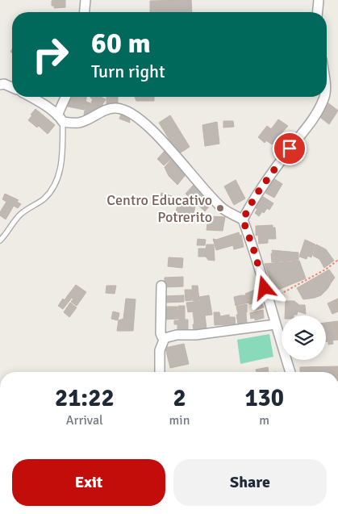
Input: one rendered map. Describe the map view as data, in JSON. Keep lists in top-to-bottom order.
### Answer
{
  "places": ["Centro Educativo Potrerito"],
  "page": {
    "turn": ["60 m", "Turn right"],
    "eta": [
      "21:22",
      "Arrival",
      "2",
      "min",
      "130",
      "m"
    ],
    "buttons": ["Exit", "Share"]
  }
}
